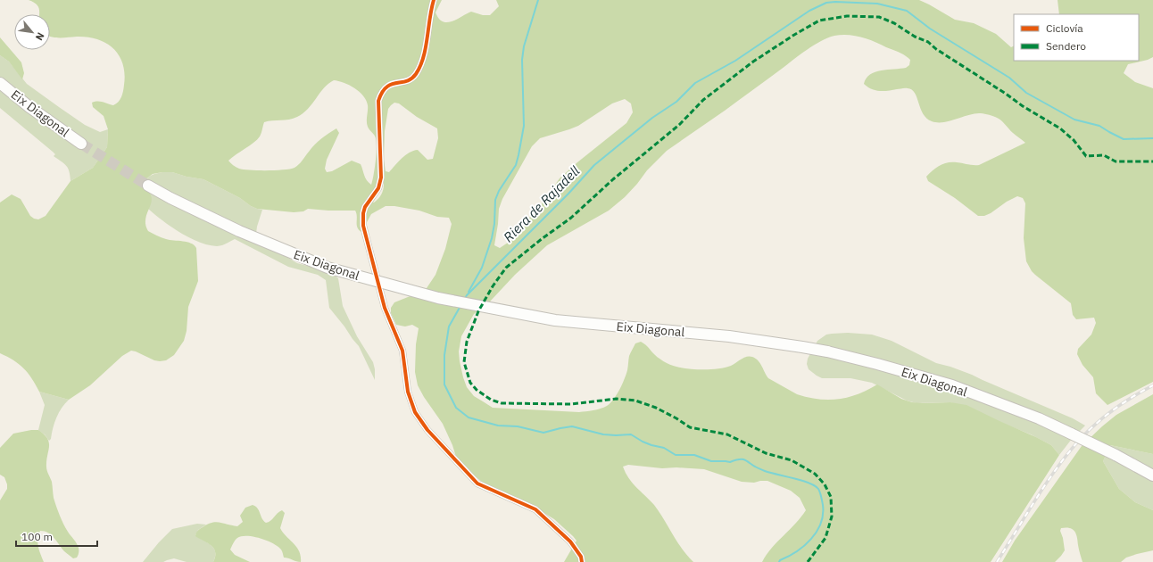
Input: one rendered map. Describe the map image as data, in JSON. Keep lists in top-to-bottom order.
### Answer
{
  "streets": {
    "highway": ["Eix Diagonal"]
  },
  "water": ["Riera de Rajadell"],
  "legend": ["Ciclovía", "Sendero"],
  "scale_bar": "100 m",
  "north": "bottom right"
}
